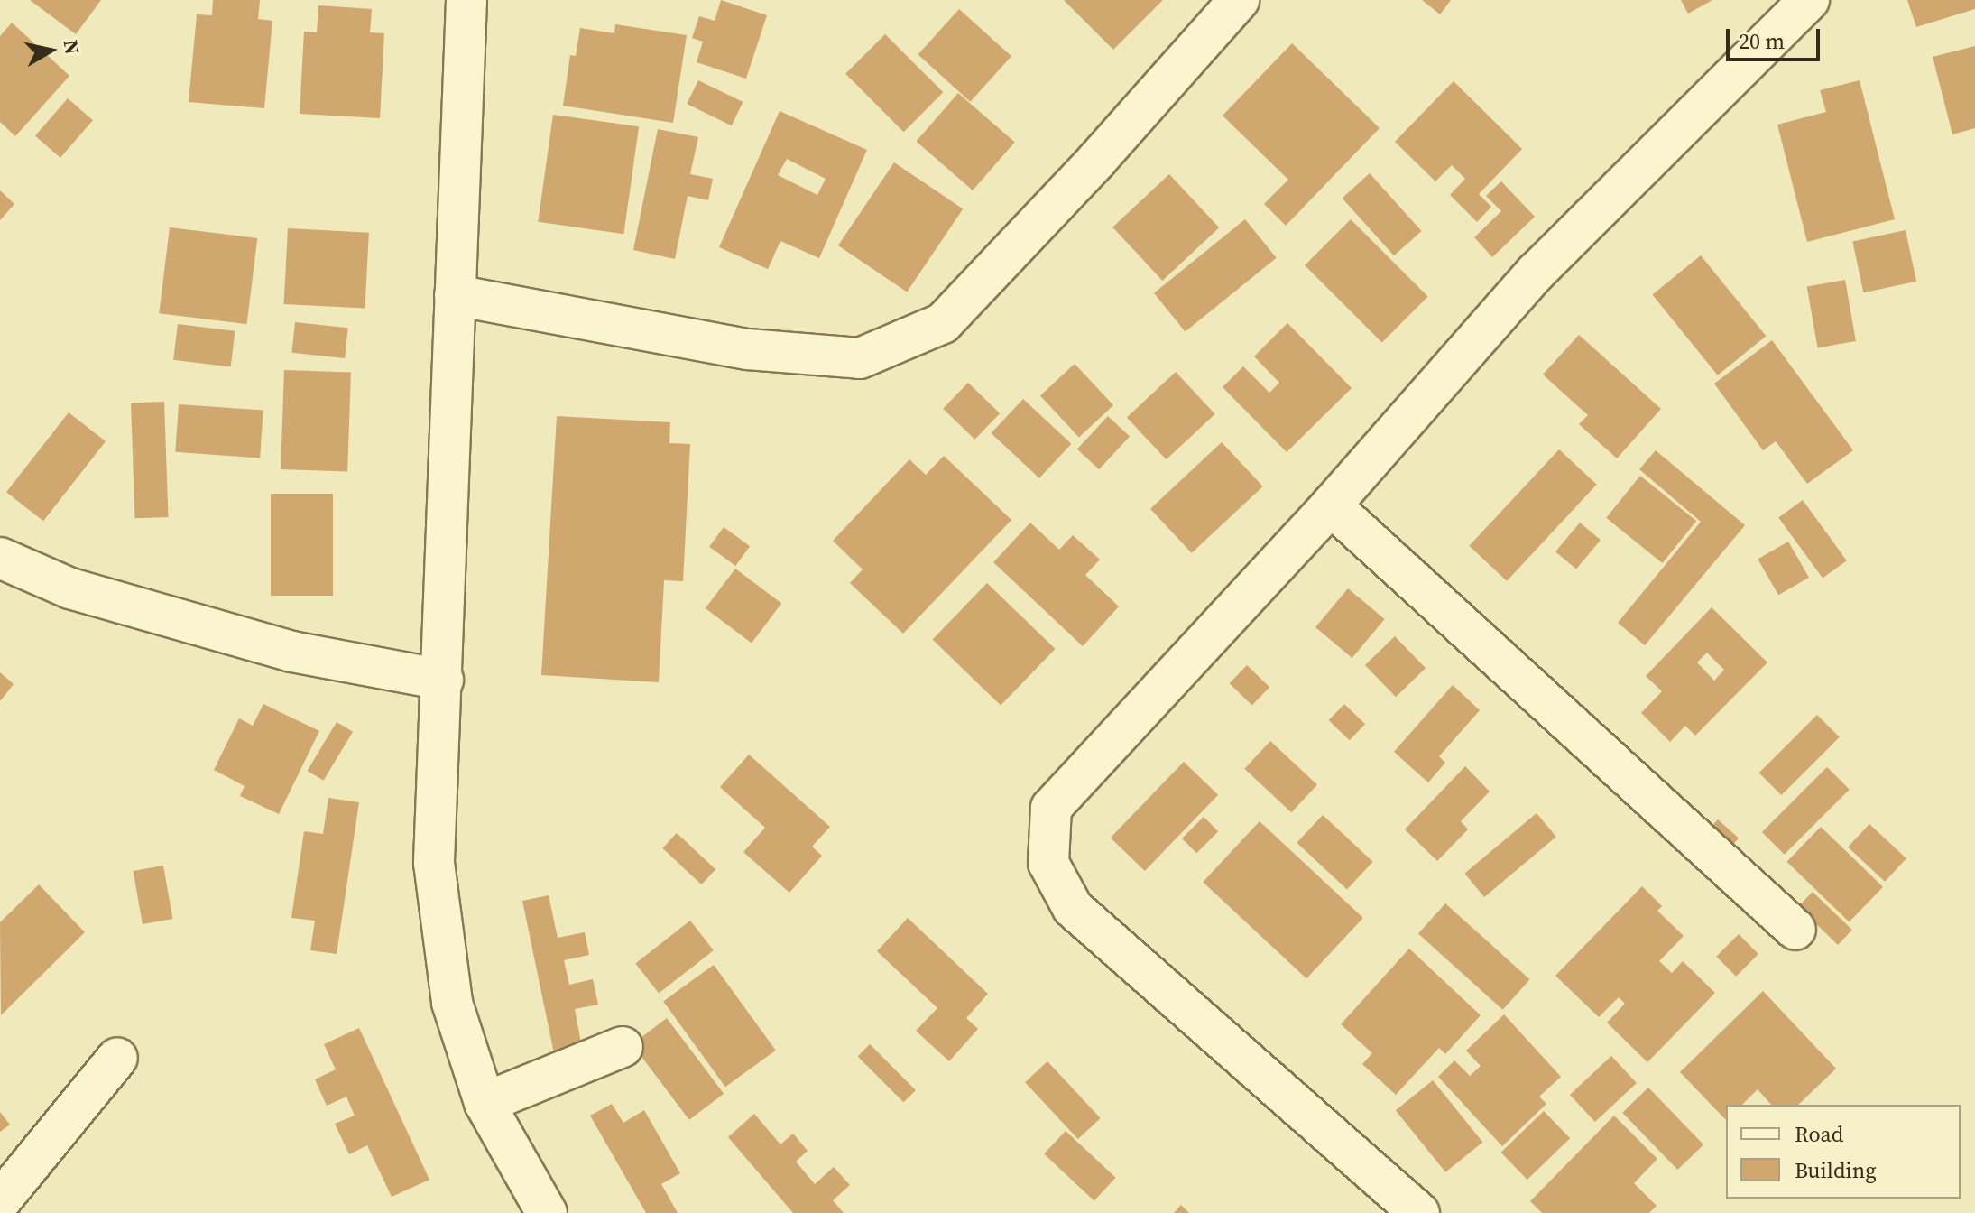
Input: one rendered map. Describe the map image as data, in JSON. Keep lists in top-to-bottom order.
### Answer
{
  "legend": ["Road", "Building"],
  "scale_bar": "20 m",
  "north": "right"
}
